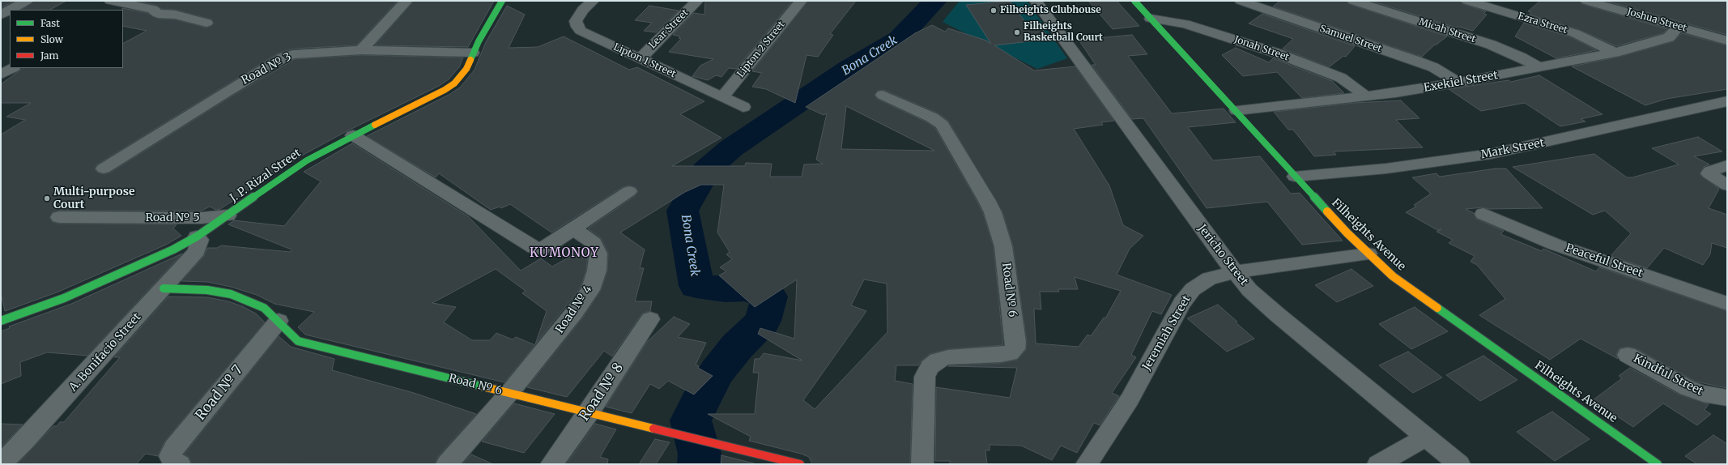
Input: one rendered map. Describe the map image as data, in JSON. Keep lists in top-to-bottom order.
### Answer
{
  "streets": {
    "street": [
      "Joshua Street",
      "Ezra Street",
      "Lear Street",
      "Micah Street",
      "Samuel Street",
      "Jonah Street",
      "Lipton 2 Street",
      "Lipton 1 Street",
      "Road № 3",
      "Exekiel Street",
      "Mark Street",
      "J. P. Rizal Street",
      "Road № 5",
      "Filheights Avenue",
      "Jericho Street",
      "Peaceful Street",
      "Road № 6",
      "Road № 4",
      "Jeremiah Street",
      "A. Bonifacio Street",
      "Kindful Street",
      "Road № 8",
      "Road № 7"
    ]
  },
  "crossings": [
    ["Joshua Street", "Exekiel Street"],
    ["Ezra Street", "Exekiel Street"],
    ["Lear Street", "Lipton 1 Street"],
    ["Micah Street", "Exekiel Street"],
    ["Samuel Street", "Exekiel Street"],
    ["Jonah Street", "Exekiel Street"],
    ["Jonah Street", "Filheights Avenue"],
    ["Lipton 2 Street", "Lipton 1 Street"],
    ["Road № 3", "J. P. Rizal Street"],
    ["Exekiel Street", "Filheights Avenue"],
    ["Mark Street", "Filheights Avenue"],
    ["J. P. Rizal Street", "Road № 5"],
    ["J. P. Rizal Street", "A. Bonifacio Street"],
    ["Filheights Avenue", "Jeremiah Street"],
    ["Jericho Street", "Jeremiah Street"],
    ["Road № 6", "Road № 4"],
    ["Road № 6", "A. Bonifacio Street"],
    ["Road № 6", "Road № 8"],
    ["Road № 6", "Road № 7"]
  ],
  "districts": ["KUMONOY"],
  "water": ["Bona Creek"],
  "places": ["Filheights Clubhouse", "Filheights Basketball Court", "Multi-purpose Court"],
  "legend": ["Fast", "Slow", "Jam"]
}
